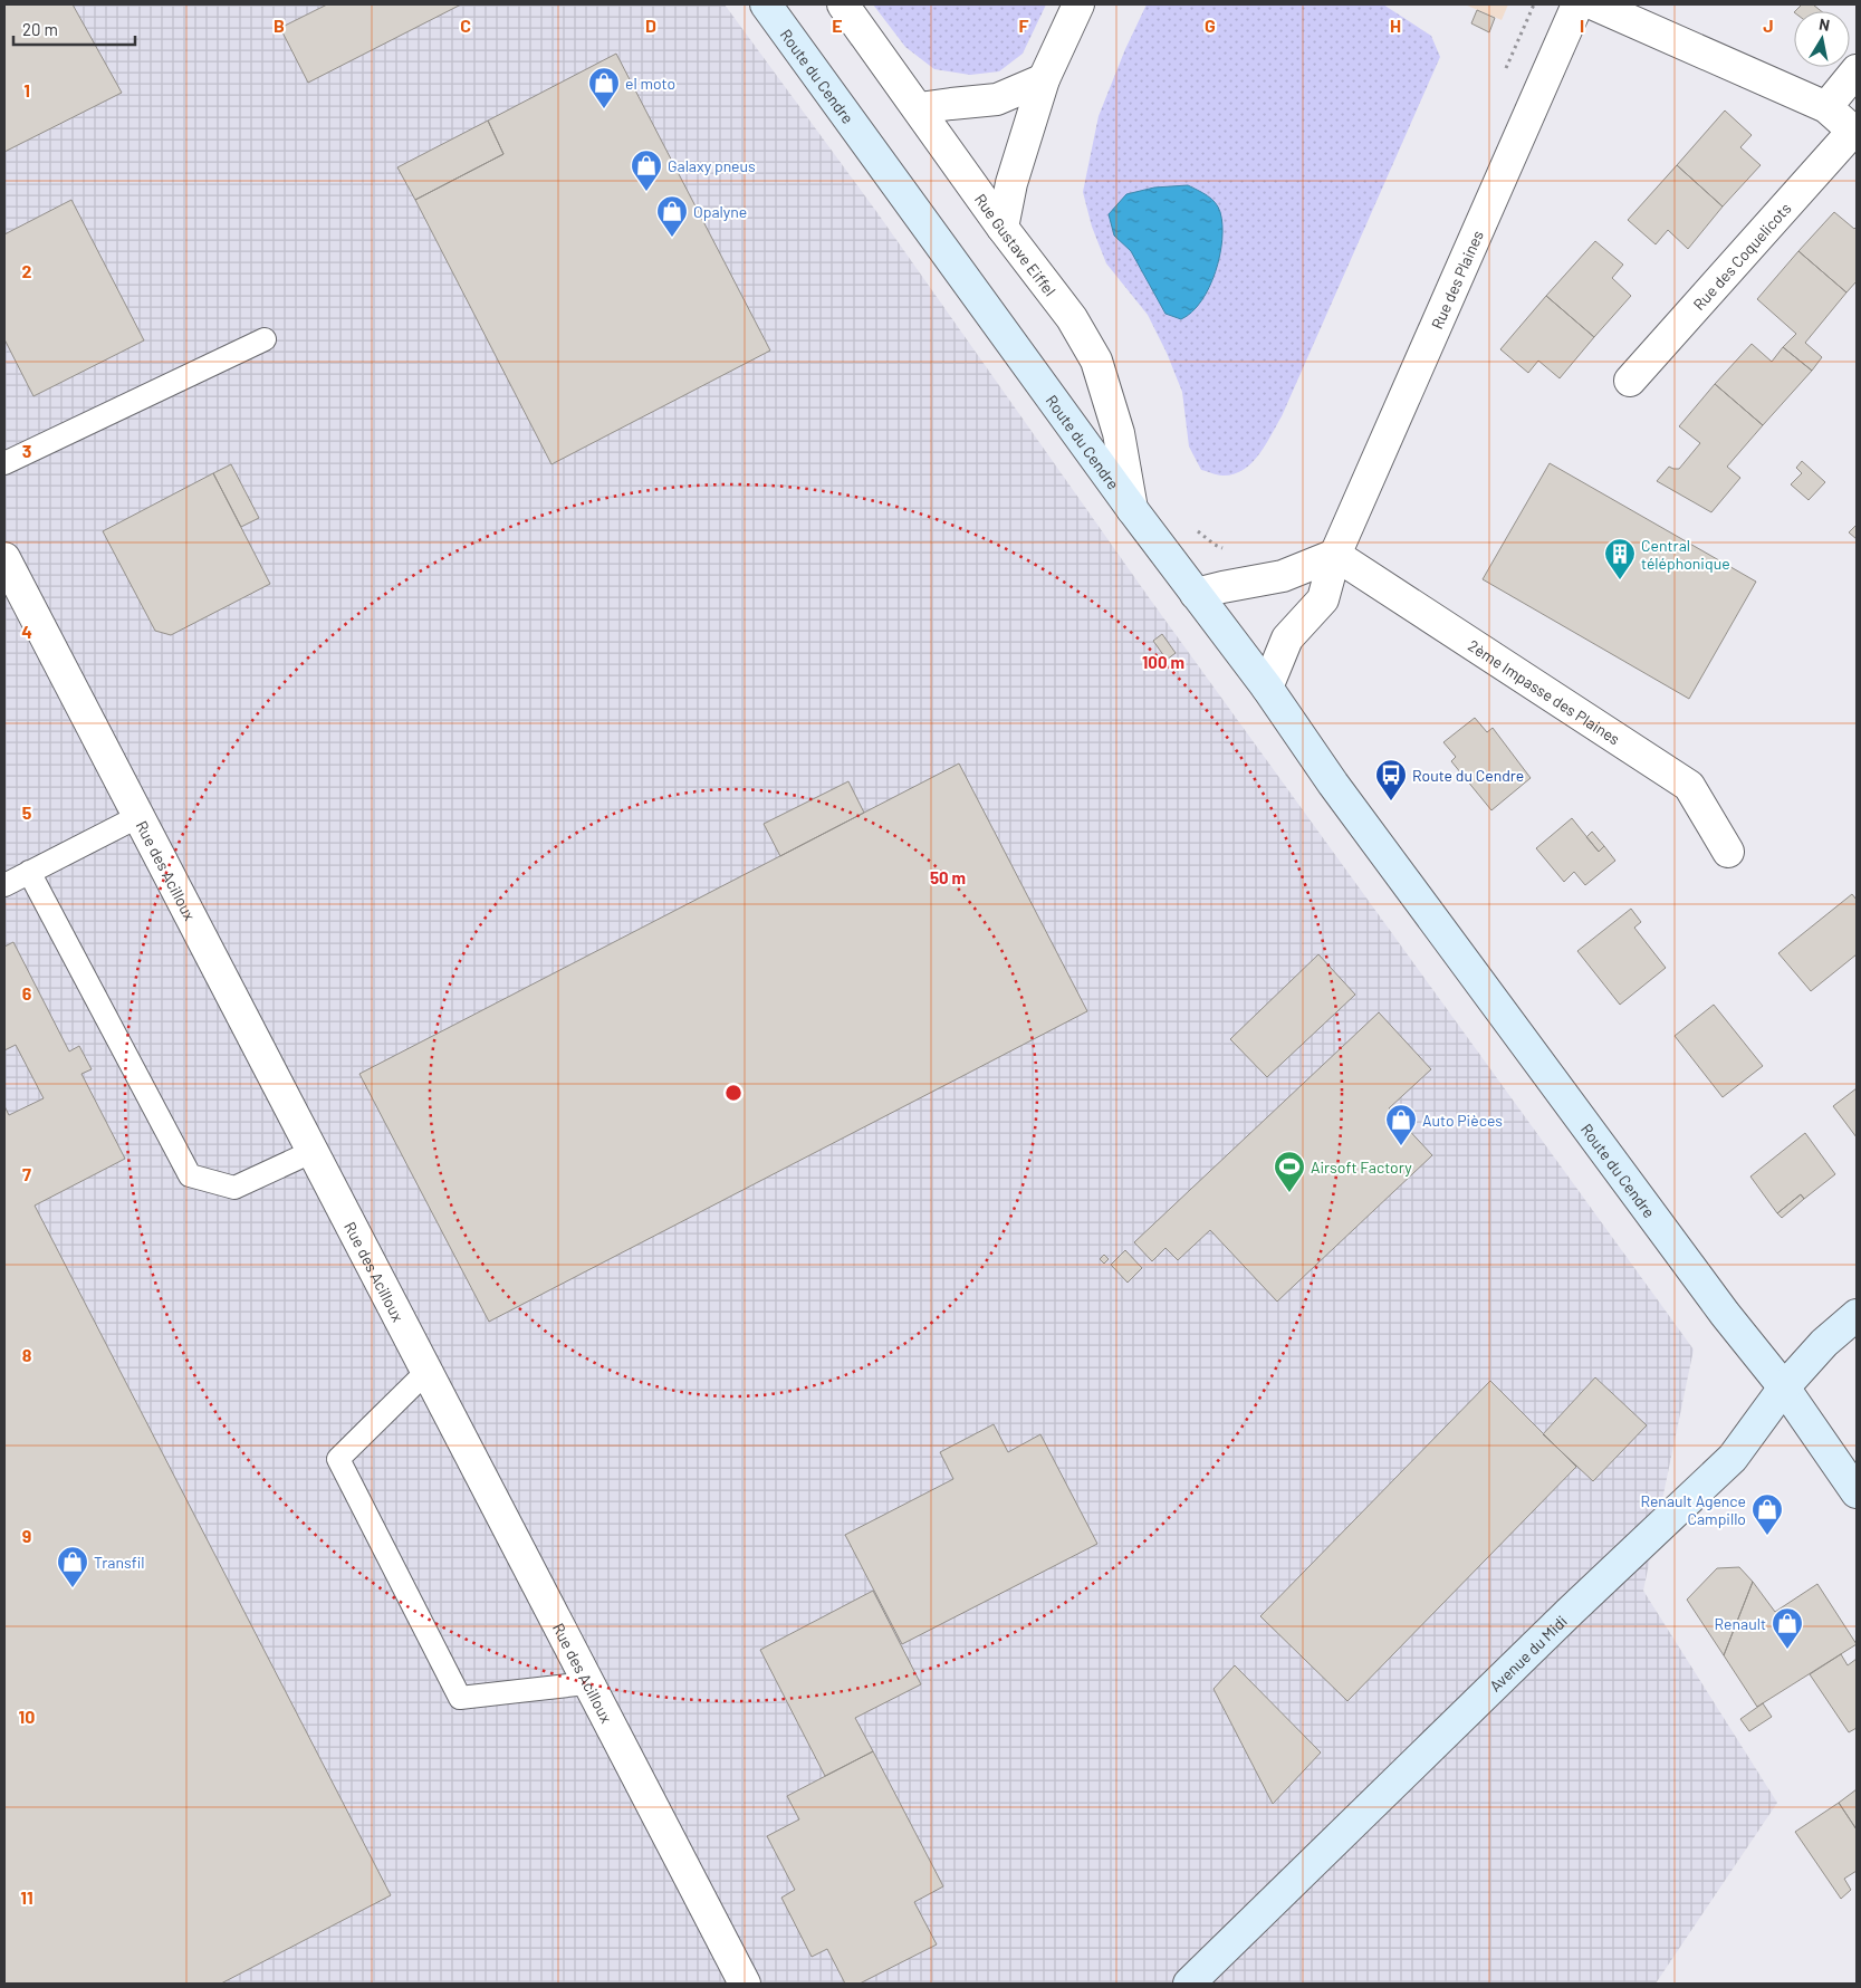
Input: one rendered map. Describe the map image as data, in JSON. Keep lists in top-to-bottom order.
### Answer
{
  "streets": {
    "main road": ["Route du Cendre", "Avenue du Midi"],
    "street": [
      "Rue Gustave Eiffel",
      "Rue des Coquelicots",
      "Rue des Plaines",
      "2ème Impasse des Plaines",
      "Rue des Acilloux"
    ]
  },
  "crossings": [
    ["Route du Cendre", "Rue Gustave Eiffel"],
    ["Route du Cendre", "Rue des Plaines"],
    ["Route du Cendre", "Avenue du Midi"],
    ["Rue des Plaines", "2ème Impasse des Plaines"]
  ],
  "places": {
    "shop": [
      "el moto",
      "Galaxy pneus",
      "Opalyne",
      "Auto Pièces",
      "Renault Agence Campillo",
      "Transfil",
      "Renault"
    ],
    "building": ["Central téléphonique"],
    "bus stop": ["Route du Cendre"],
    "sports": ["Airsoft Factory"]
  },
  "scale_bar": "20 m",
  "north": "top",
  "grid": {
    "columns": [
      "B",
      "C",
      "D",
      "E",
      "F",
      "G",
      "H",
      "I",
      "J"
    ],
    "rows": [
      "1",
      "2",
      "3",
      "4",
      "5",
      "6",
      "7",
      "8",
      "9",
      "10",
      "11"
    ]
  },
  "rings": ["100 m", "50 m"]
}
